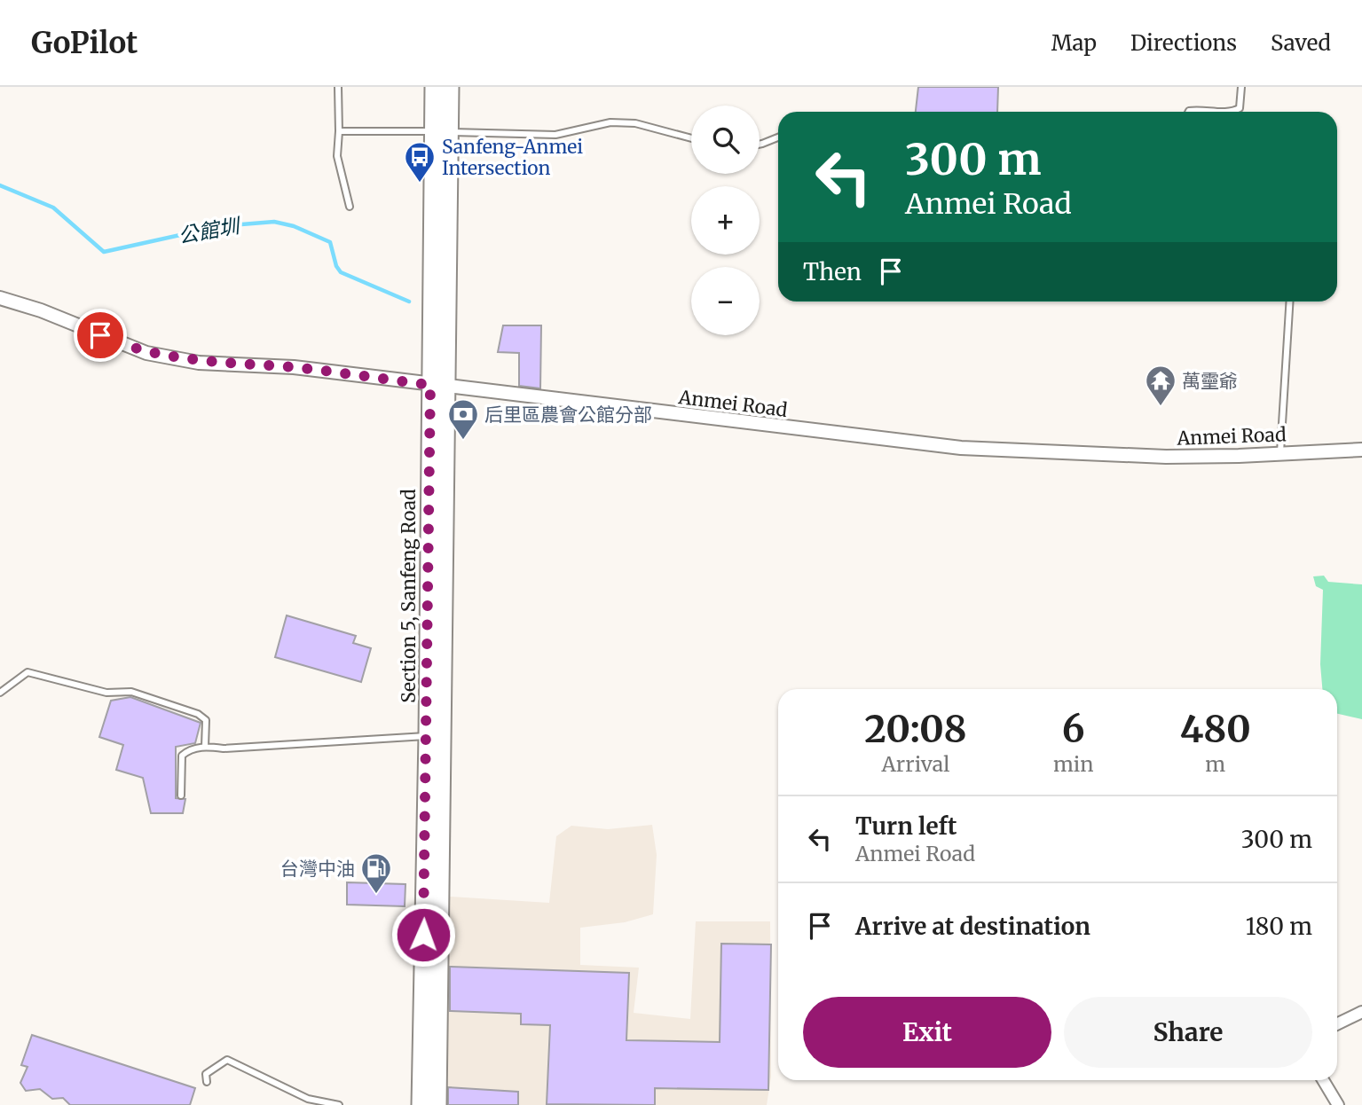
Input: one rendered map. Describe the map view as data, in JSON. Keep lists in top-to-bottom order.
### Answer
{
  "streets": {
    "main road": ["Section 5, Sanfeng Road"],
    "street": ["Anmei Road"]
  },
  "crossings": [
    ["Anmei Road", "Section 5, Sanfeng Road"]
  ],
  "water": ["公館圳"],
  "places": {
    "bus stop": ["Sanfeng-Anmei Intersection"],
    "temple": ["萬𤫊爺"],
    "bank": ["后里區農會公館分部"],
    "fuel station": ["台灣中油"]
  },
  "page": {
    "header": "GoPilot",
    "nav": ["Map", "Directions", "Saved"],
    "map_buttons": ["+", "−"],
    "turn": ["300 m", "Anmei Road"],
    "then": "Then",
    "eta": [
      "20:08",
      "Arrival",
      "6",
      "min",
      "480",
      "m"
    ],
    "list": [
      {
        "name": "Turn left",
        "note": "Anmei Road",
        "value": "300 m"
      },
      {
        "name": "Arrive at destination",
        "value": "180 m"
      }
    ],
    "buttons": ["Exit", "Share"]
  }
}
